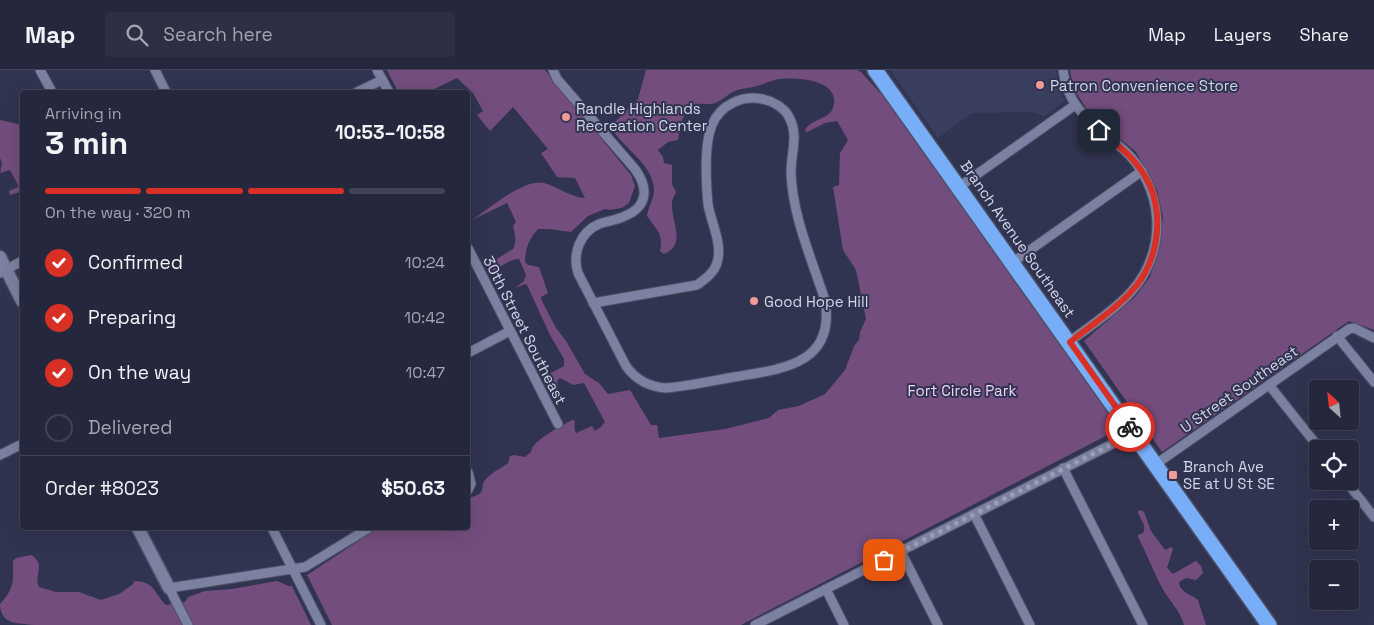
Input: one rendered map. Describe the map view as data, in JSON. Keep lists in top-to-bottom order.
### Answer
{
  "streets": {
    "highway": ["Branch Avenue Southeast"],
    "street": ["30th Street Southeast", "U Street Southeast"]
  },
  "crossings": [
    ["Branch Avenue Southeast", "U Street Southeast"]
  ],
  "parks": ["Fort Circle Park"],
  "places": {
    "other": ["Patron Convenience Store", "Randle Highlands Recreation Center", "Good Hope Hill"],
    "transit": ["Branch Ave SE at U St SE"]
  },
  "north": "top left",
  "page": {
    "header": "Map",
    "search": "Search here",
    "nav": ["Map", "Layers", "Share"],
    "heading": ["3 min", "Arriving in", "10:53–10:58"],
    "panel": ["Order #8023", "$50.63"],
    "bar": "On the way · 320 m",
    "list": [
      ["Confirmed", "10:24"],
      ["Preparing", "10:42"],
      ["On the way", "10:47"],
      "Delivered"
    ],
    "map_buttons": ["+", "−"]
  }
}
